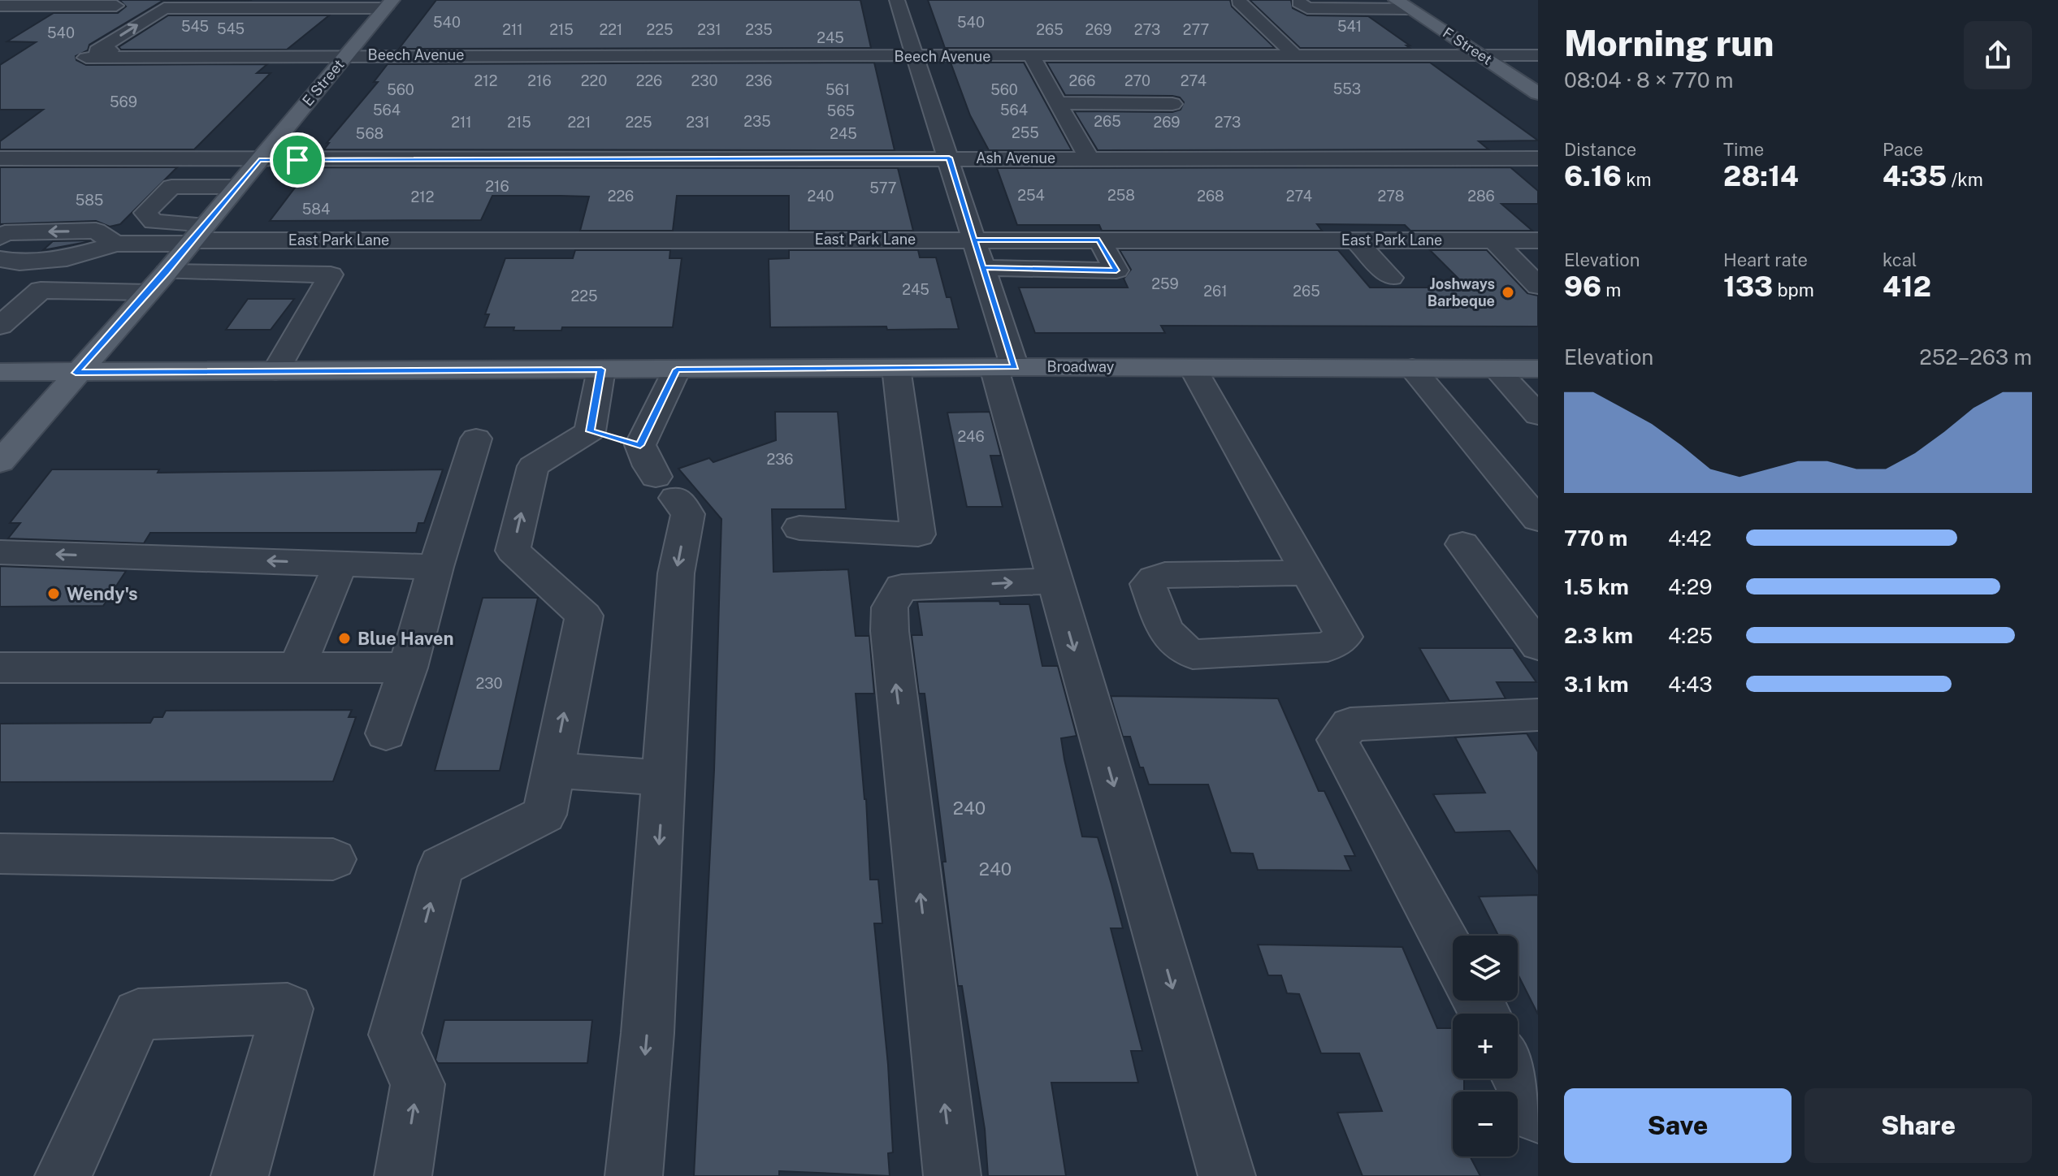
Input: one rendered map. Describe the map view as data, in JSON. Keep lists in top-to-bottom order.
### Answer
{
  "streets": {
    "main road": ["F Street", "E Street", "Broadway"],
    "street": ["Beech Avenue", "Ash Avenue", "East Park Lane"]
  },
  "crossings": [
    ["F Street", "Beech Avenue"],
    ["Beech Avenue", "E Street"],
    ["E Street", "Ash Avenue"],
    ["E Street", "East Park Lane"],
    ["E Street", "Broadway"]
  ],
  "places": ["Joshways Barbeque", "Wendy's", "Blue Haven"],
  "house_numbers": [
    "540",
    "540",
    "545",
    "541",
    "545",
    "211",
    "215",
    "221",
    "225",
    "231",
    "235",
    "265",
    "269",
    "273",
    "277",
    "540",
    "245",
    "212",
    "216",
    "220",
    "226",
    "230",
    "236",
    "266",
    "270",
    "274",
    "553",
    "560",
    "561",
    "560",
    "569",
    "564",
    "564",
    "565",
    "235",
    "265",
    "211",
    "215",
    "221",
    "225",
    "231",
    "269",
    "273",
    "255",
    "568",
    "245",
    "216",
    "577",
    "254",
    "258",
    "226",
    "240",
    "268",
    "274",
    "278",
    "286",
    "212",
    "585",
    "584",
    "259",
    "245",
    "261",
    "265",
    "225",
    "246",
    "236",
    "230",
    "240",
    "240"
  ],
  "page": {
    "heading": ["Morning run", "08:04 · 8 × 770 m"],
    "stats": [
      ["Distance", "6.16 km"],
      ["Time", "28:14"],
      ["Pace", "4:35 /km"],
      ["Elevation", "96 m"],
      ["Heart rate", "133 bpm"],
      ["kcal", "412"]
    ],
    "chart": ["Elevation", "252–263 m"],
    "list": [
      {
        "name": "770 m",
        "note": "4:42"
      },
      {
        "name": "1.5 km",
        "note": "4:29"
      },
      {
        "name": "2.3 km",
        "note": "4:25"
      },
      {
        "name": "3.1 km",
        "note": "4:43"
      }
    ],
    "map_buttons": ["+", "−"],
    "buttons": ["Save", "Share"]
  }
}
